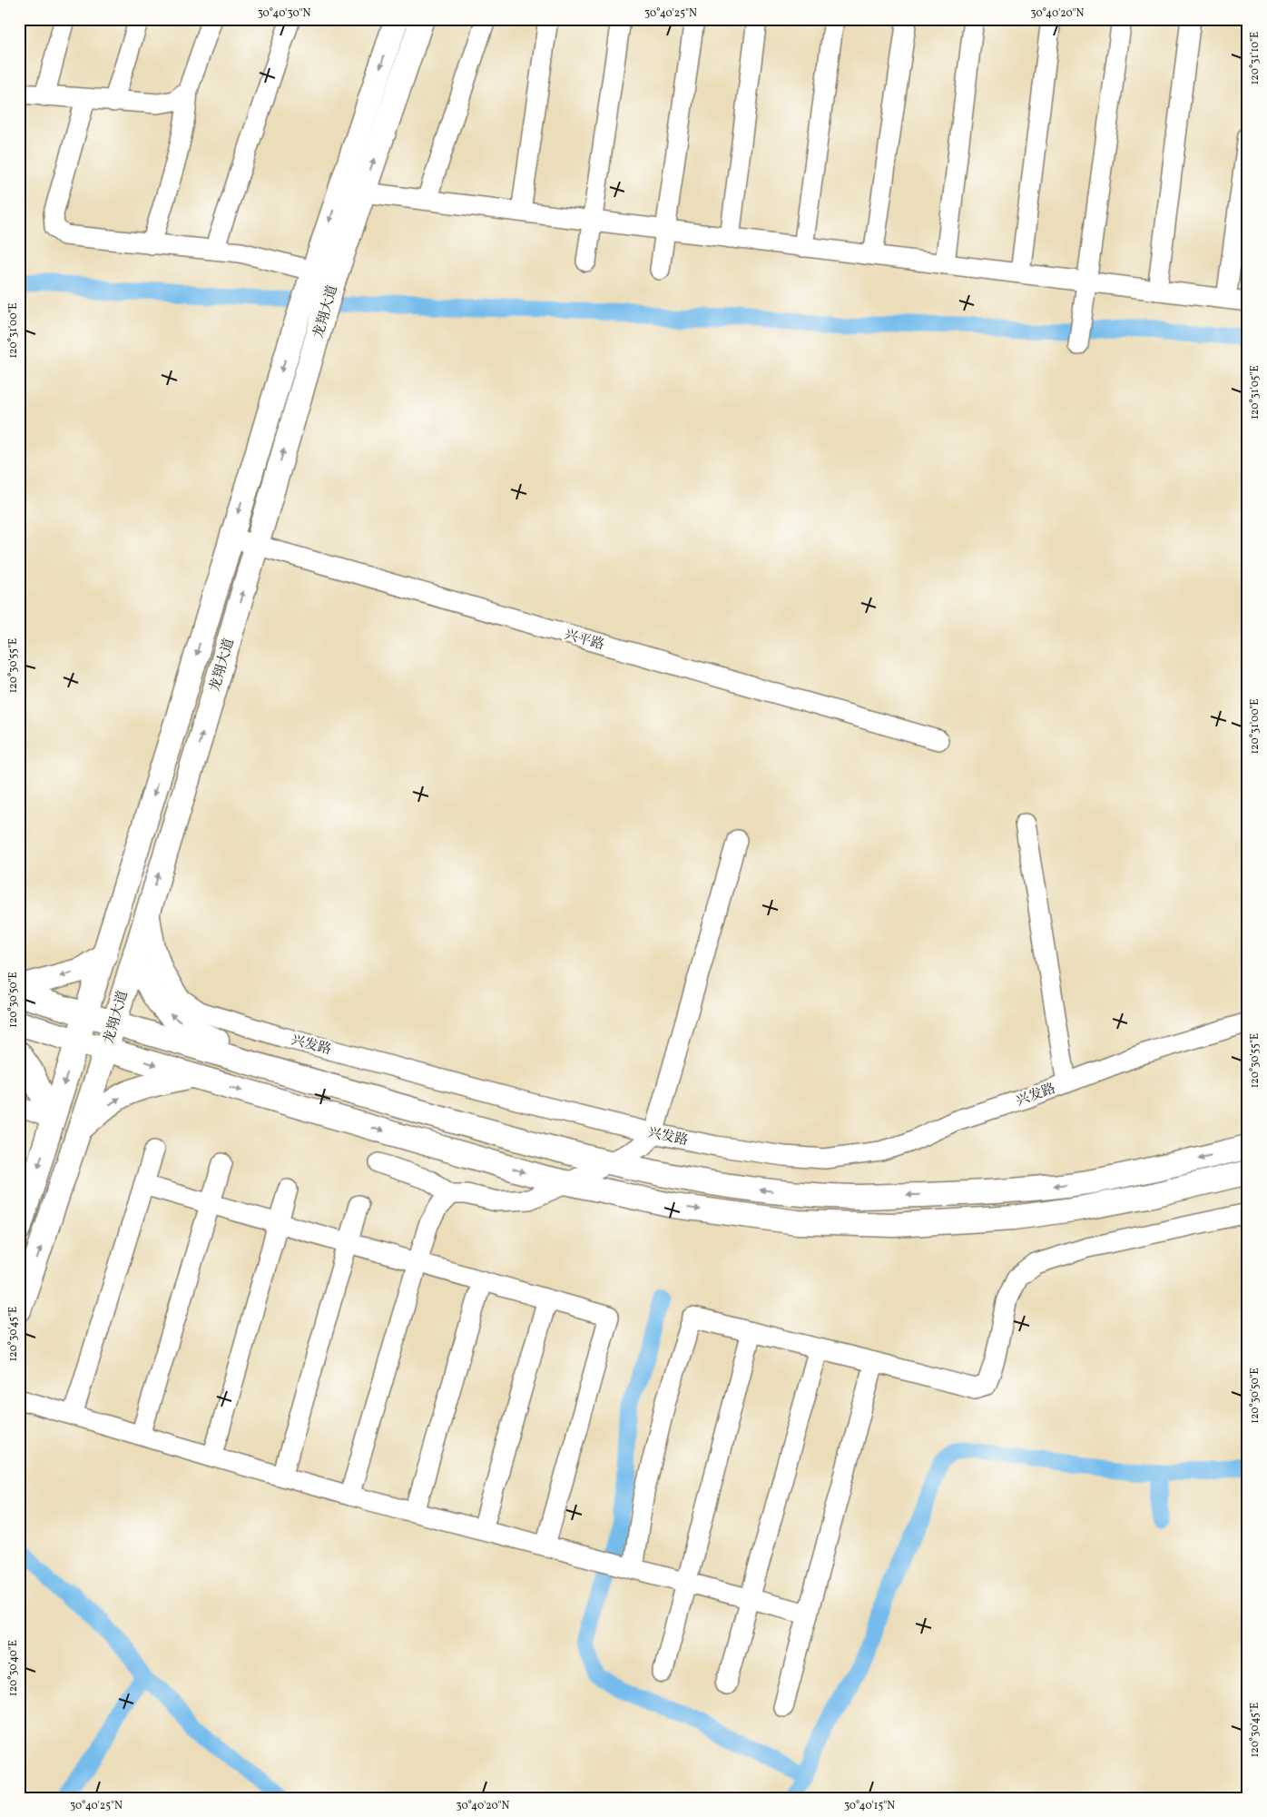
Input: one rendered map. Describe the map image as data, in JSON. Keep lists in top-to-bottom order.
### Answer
{
  "streets": {
    "main road": ["龙翔大道"],
    "street": ["兴平路", "兴发路"]
  },
  "crossings": [
    ["龙翔大道", "兴平路"],
    ["龙翔大道", "兴发路"]
  ],
  "coordinates": [
    "30°40'30\"N",
    "30°40'25\"N",
    "30°40'20\"N",
    "120°31'10\"E",
    "120°31'00\"E",
    "120°31'05\"E",
    "120°30'55\"E",
    "120°30'50\"E",
    "120°30'45\"E",
    "120°30'40\"E",
    "30°40'15\"N"
  ]
}
